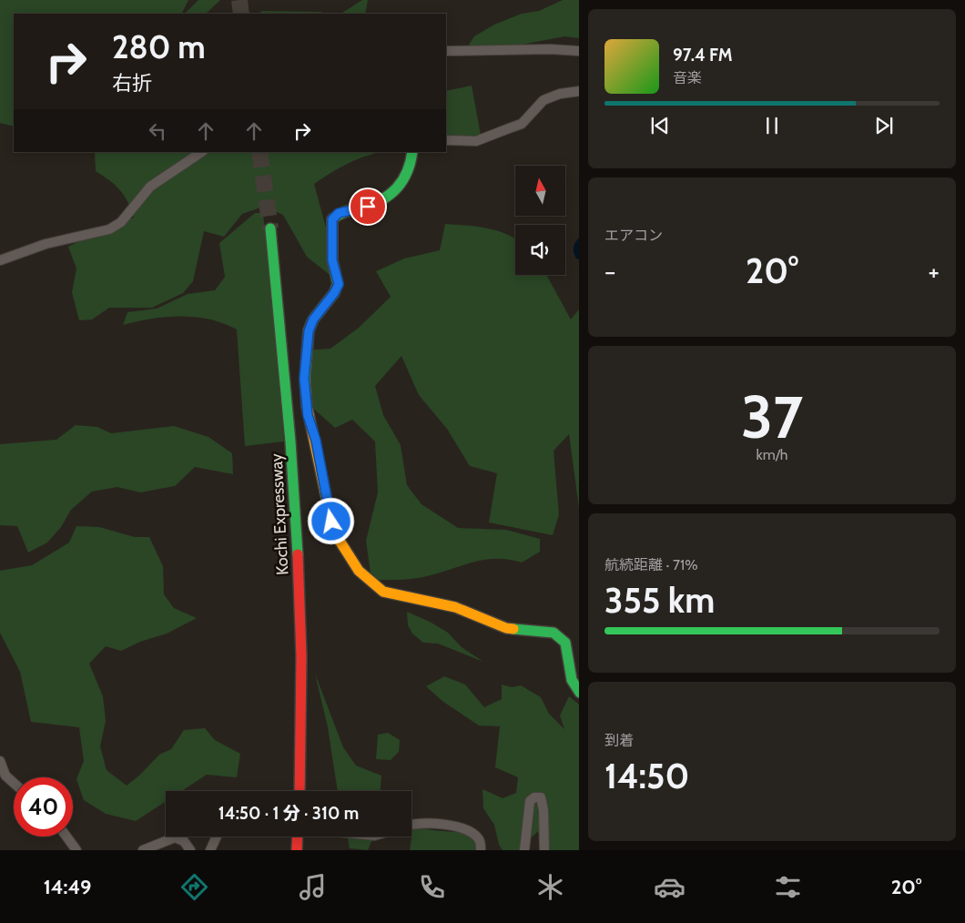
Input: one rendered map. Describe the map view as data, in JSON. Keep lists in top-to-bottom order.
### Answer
{
  "streets": {
    "main road": ["Kochi Expressway"]
  },
  "north": "top",
  "page": {
    "turn": ["280 m", "右折"],
    "song": ["97.4 FM", "音楽"],
    "tile": [
      "エアコン",
      ["37", "km/h"],
      ["航続距離 · 71%", "355 km"],
      ["到着", "14:50"]
    ],
    "heat": ["−", "20°", "+"],
    "limit": "40",
    "trip": "14:50 · 1 分 · 310 m",
    "tabs": ["14:49", "20°"]
  }
}
